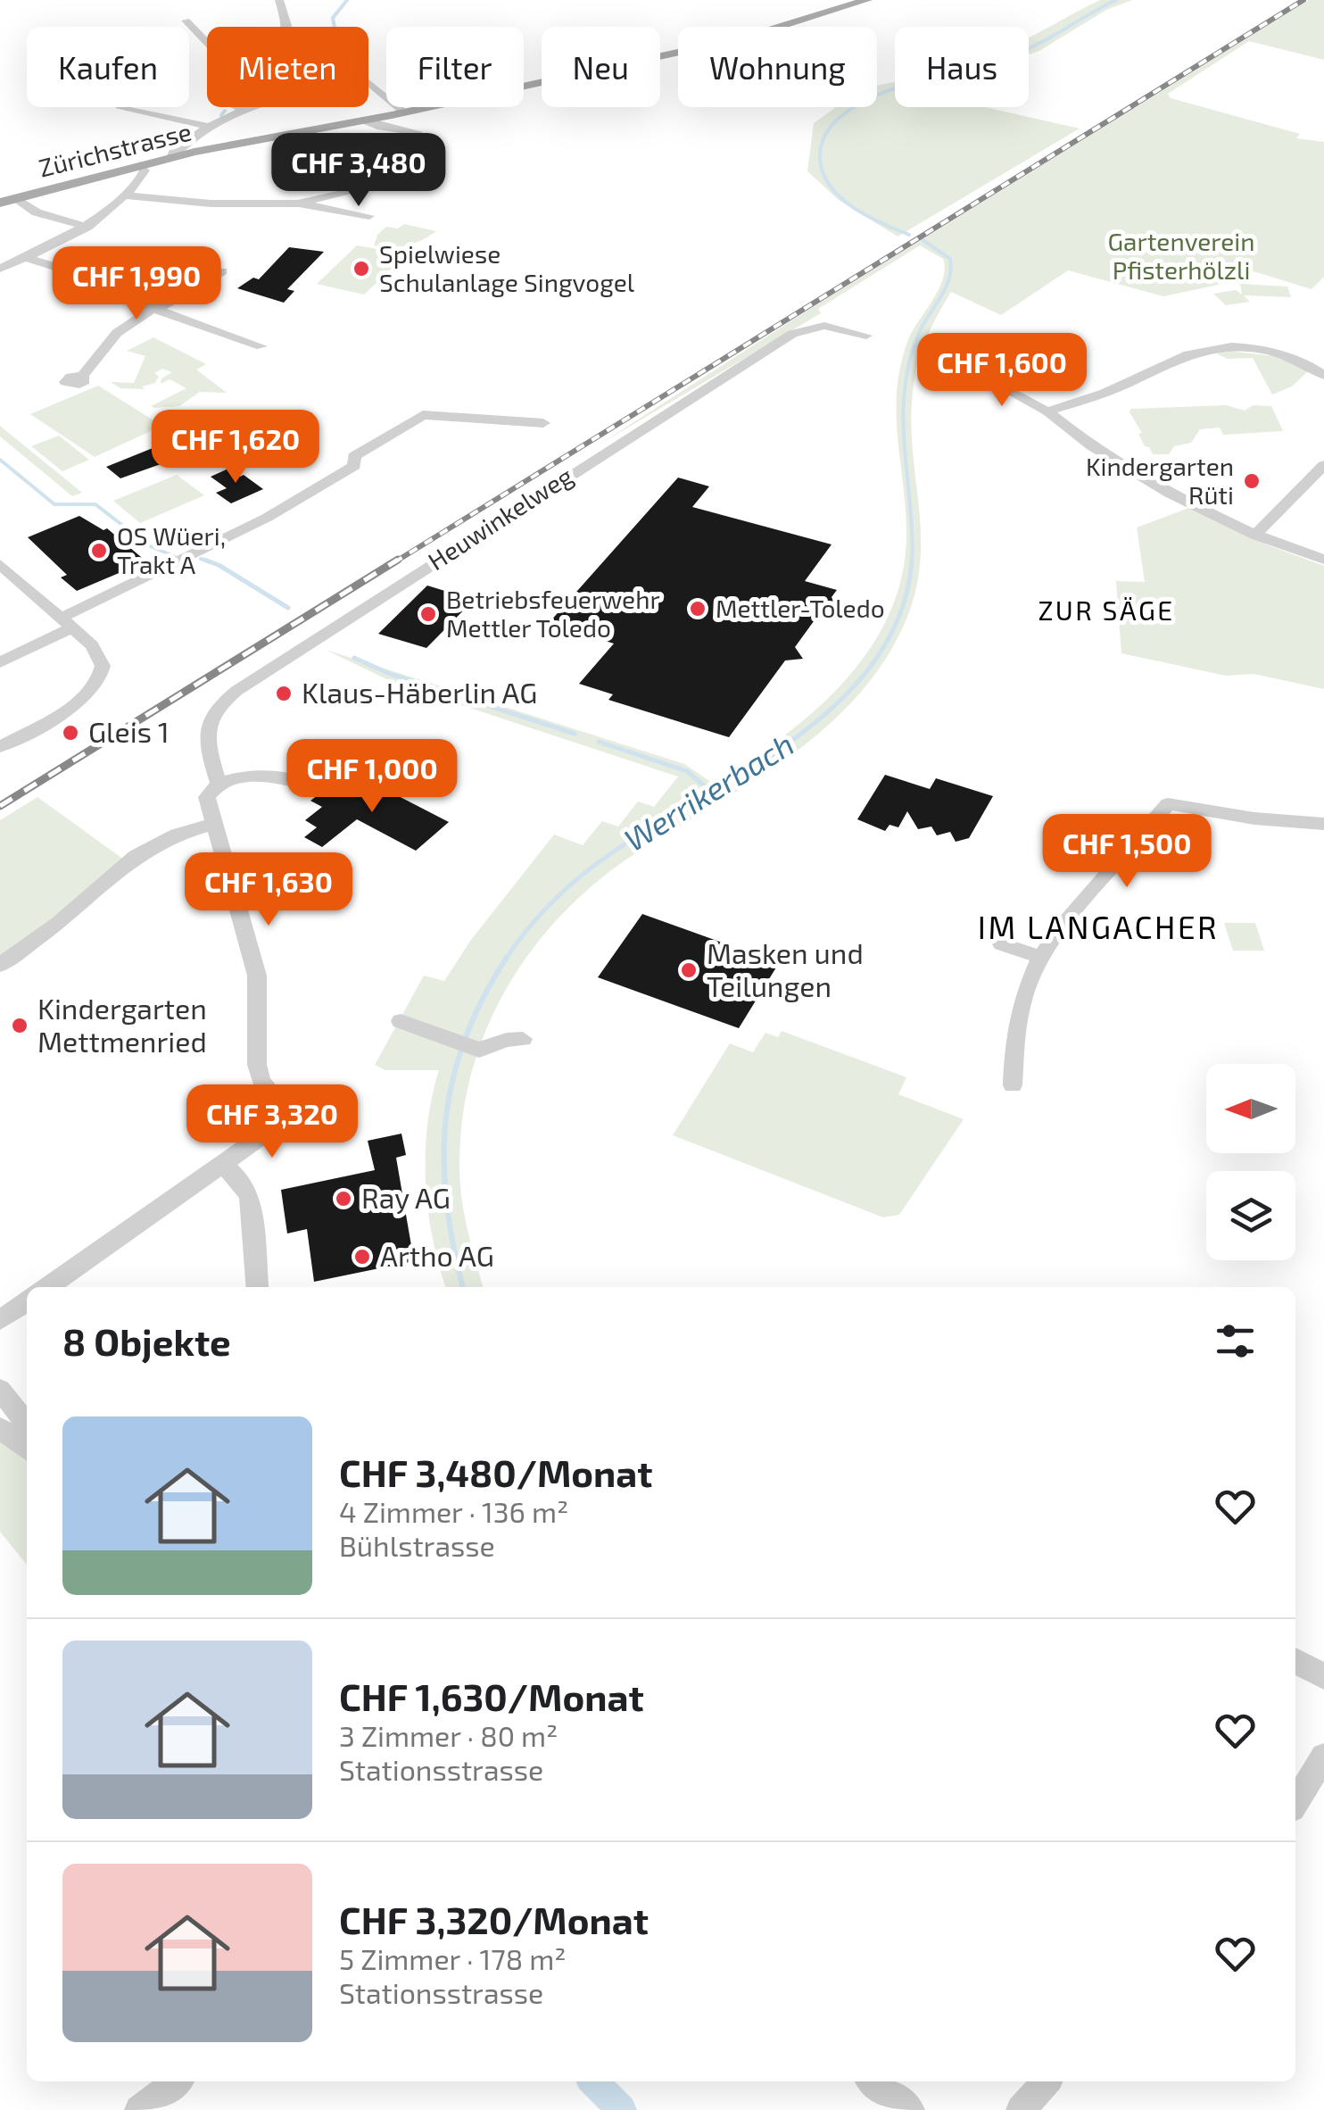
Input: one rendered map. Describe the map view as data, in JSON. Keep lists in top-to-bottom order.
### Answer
{
  "streets": {
    "main road": ["Zürichstrasse"],
    "street": ["Heuwinkelweg"]
  },
  "districts": ["ZUR SÄGE", "IM LANGACHER"],
  "water": ["Werrikerbach"],
  "parks": ["Gartenverein Pfisterhölzli"],
  "places": [
    "Spielwiese Schulanlage Singvogel",
    "Kindergarten Rüti",
    "OS Wüeri, Trakt A",
    "Mettler-Toledo",
    "Betriebsfeuerwehr Mettler Toledo",
    "Klaus-Häberlin AG",
    "Gleis 1",
    "Masken und Teilungen",
    "Kindergarten Mettmenried",
    "Ray AG",
    "Artho AG"
  ],
  "north": "left",
  "page": {
    "chip": [
      "Kaufen",
      "Mieten",
      "Filter",
      "Neu",
      "Wohnung",
      "Haus"
    ],
    "price": [
      "CHF 3,480",
      "CHF 1,990",
      "CHF 1,600",
      "CHF 1,620",
      "CHF 1,000",
      "CHF 1,500",
      "CHF 1,630",
      "CHF 3,320"
    ],
    "heading": "8 Objekte",
    "list": [
      {
        "name": "CHF 3,480/Monat",
        "note": "4 Zimmer · 136 m² · Bühlstrasse"
      },
      {
        "name": "CHF 1,630/Monat",
        "note": "3 Zimmer · 80 m² · Stationsstrasse"
      },
      {
        "name": "CHF 3,320/Monat",
        "note": "5 Zimmer · 178 m² · Stationsstrasse"
      }
    ]
  }
}
